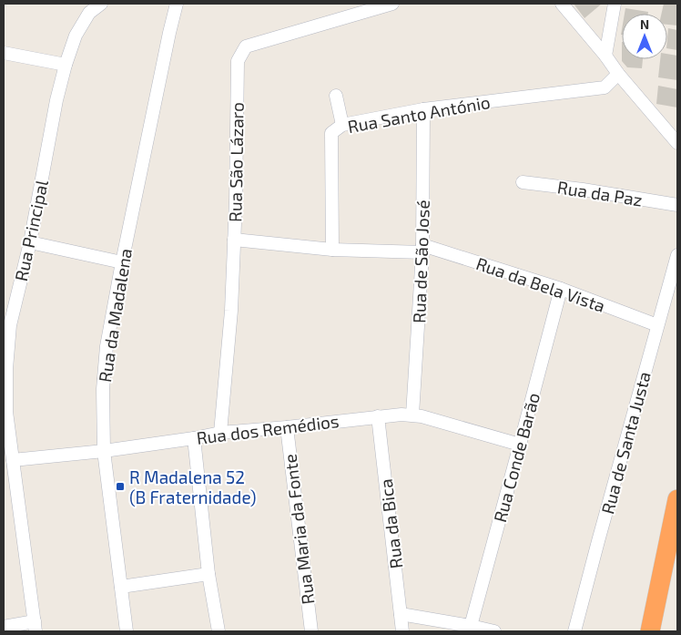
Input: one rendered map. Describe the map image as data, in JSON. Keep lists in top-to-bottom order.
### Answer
{
  "streets": {
    "street": [
      "Rua Santo António",
      "Rua São Lázaro",
      "Rua da Paz",
      "Rua Principal",
      "Rua de São José",
      "Rua da Bela Vista",
      "Rua da Madalena",
      "Rua dos Remédios",
      "Rua de Santa Justa",
      "Rua Conde Barão",
      "Rua da Bica",
      "Rua Maria da Fonte"
    ]
  },
  "crossings": [
    ["Rua Santo António", "Rua de São José"],
    ["Rua Santo António", "Rua da Bela Vista"],
    ["Rua São Lázaro", "Rua da Bela Vista"],
    ["Rua São Lázaro", "Rua dos Remédios"],
    ["Rua Principal", "Rua dos Remédios"],
    ["Rua de São José", "Rua da Bela Vista"],
    ["Rua de São José", "Rua dos Remédios"],
    ["Rua da Bela Vista", "Rua de Santa Justa"],
    ["Rua da Bela Vista", "Rua Conde Barão"],
    ["Rua da Madalena", "Rua dos Remédios"],
    ["Rua dos Remédios", "Rua Conde Barão"],
    ["Rua dos Remédios", "Rua da Bica"],
    ["Rua dos Remédios", "Rua Maria da Fonte"]
  ],
  "places": {
    "transit": ["R Madalena 52 (B Fraternidade)"]
  },
  "north": "top"
}
